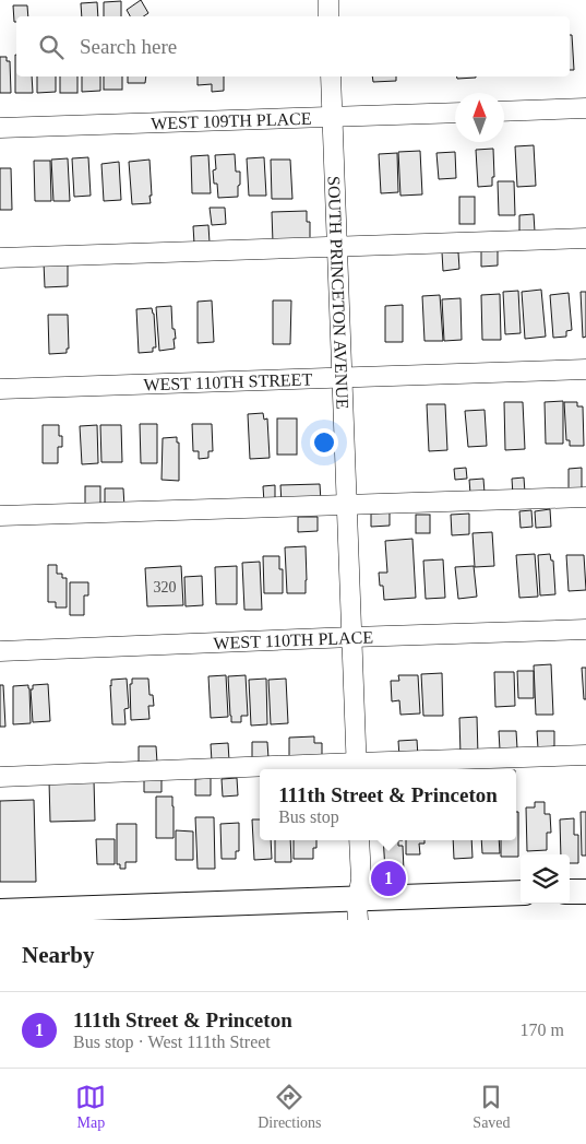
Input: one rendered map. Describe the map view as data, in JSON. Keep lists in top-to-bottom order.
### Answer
{
  "streets": {
    "street": [
      "WEST 109TH PLACE",
      "SOUTH PRINCETON AVENUE",
      "WEST 110TH STREET",
      "WEST 110TH PLACE"
    ]
  },
  "crossings": [
    ["WEST 109TH PLACE", "SOUTH PRINCETON AVENUE"],
    ["SOUTH PRINCETON AVENUE", "WEST 110TH STREET"],
    ["SOUTH PRINCETON AVENUE", "WEST 110TH PLACE"]
  ],
  "house_numbers": ["320"],
  "north": "top",
  "page": {
    "search": "Search here",
    "popup": ["111th Street & Princeton", "Bus stop"],
    "pins": "1",
    "heading": "Nearby",
    "list": [
      {
        "mark": "1",
        "name": "111th Street & Princeton",
        "note": "Bus stop · West 111th Street",
        "value": "170 m"
      }
    ],
    "nav": ["Map", "Directions", "Saved"]
  }
}
